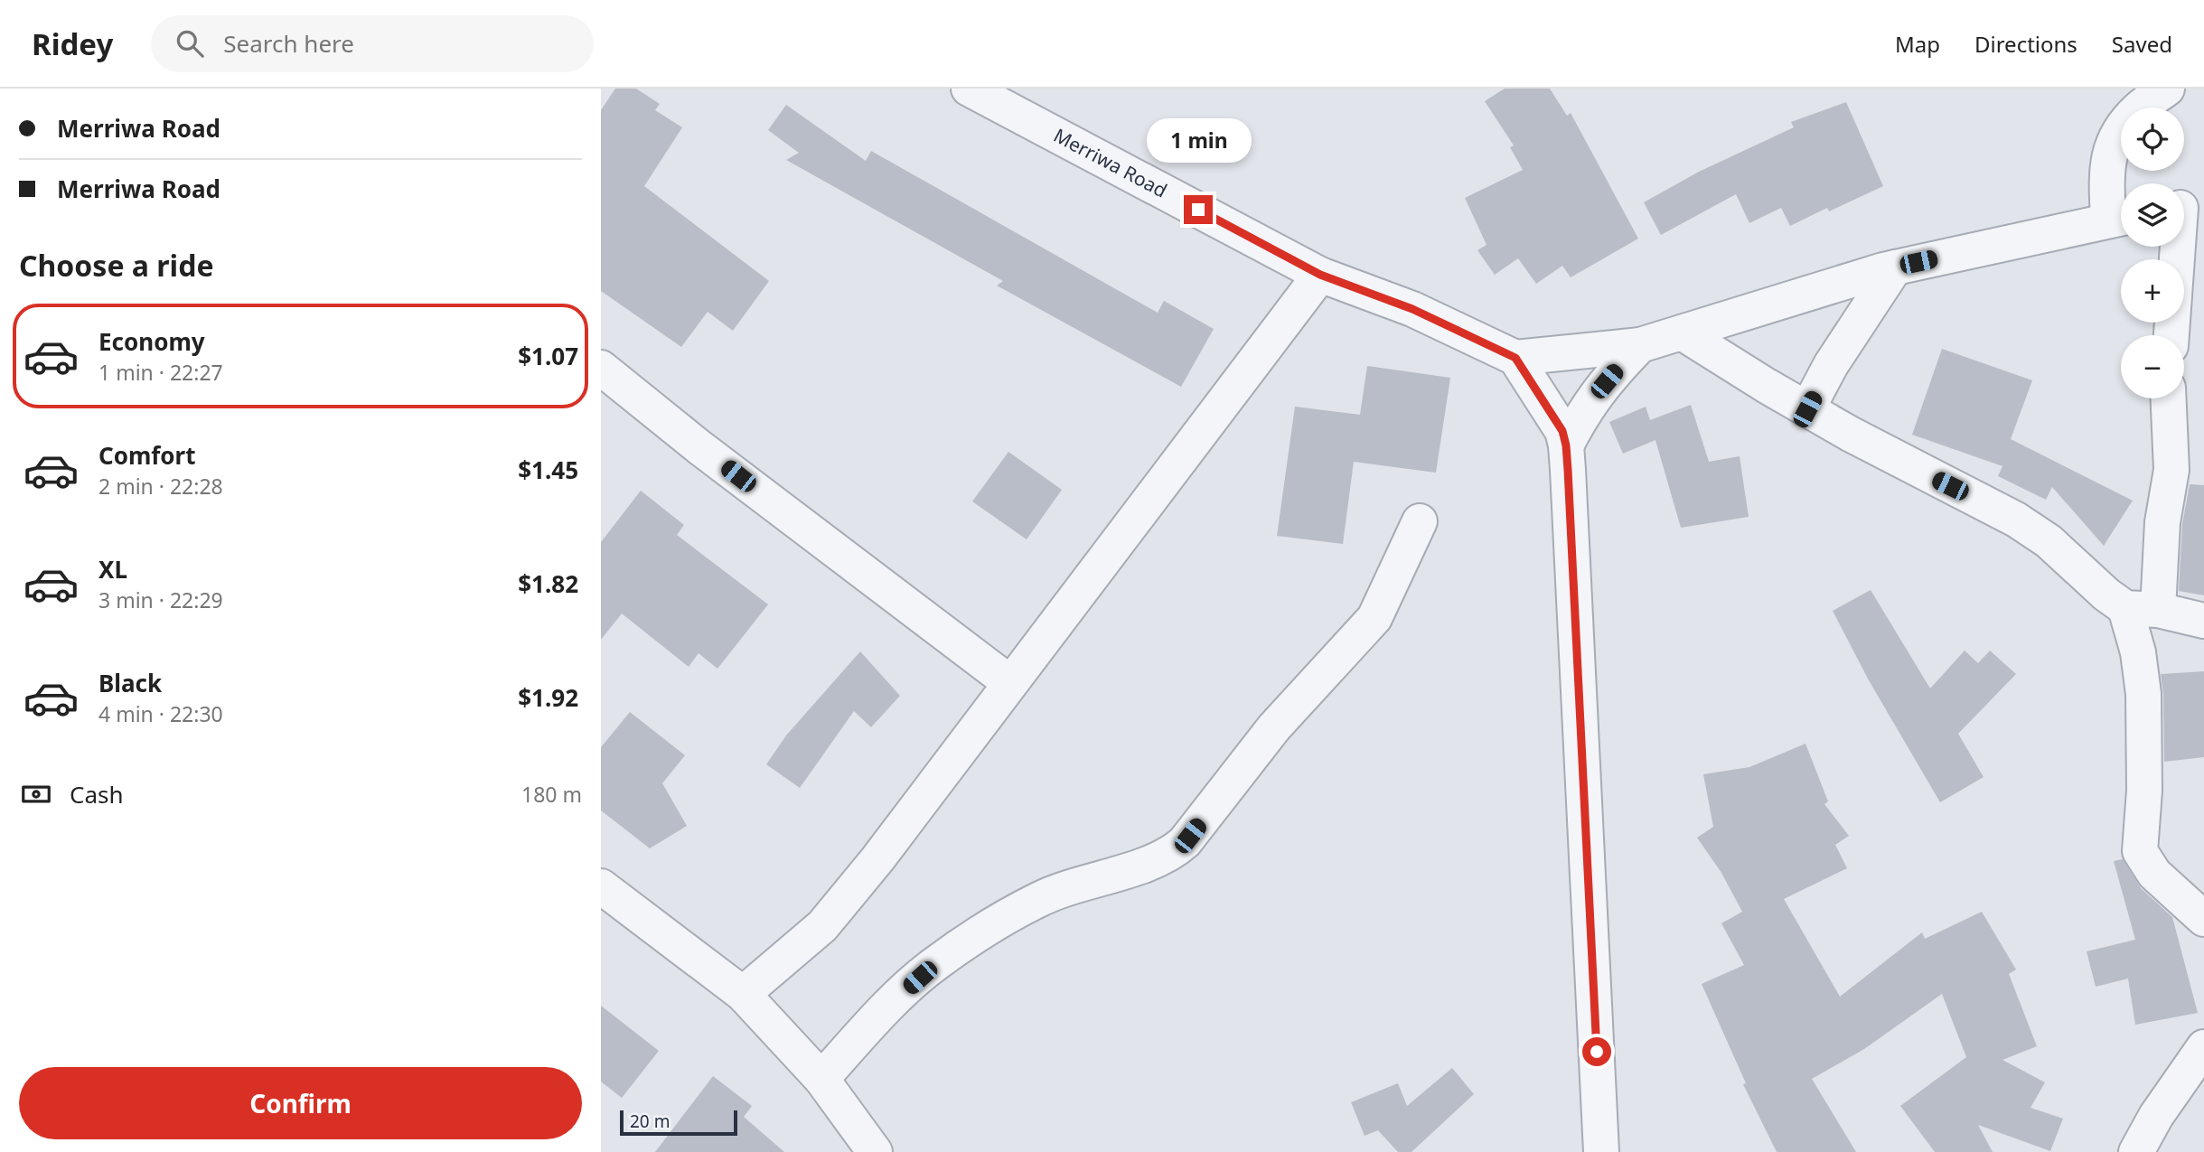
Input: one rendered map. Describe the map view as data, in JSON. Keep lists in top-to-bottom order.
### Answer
{
  "streets": {
    "street": ["Merriwa Road"]
  },
  "scale_bar": "20 m",
  "page": {
    "header": "Ridey",
    "search": "Search here",
    "nav": ["Map", "Directions", "Saved"],
    "banner": ["Merriwa Road", "Merriwa Road"],
    "map_buttons": ["+", "−"],
    "bubble": "1 min",
    "heading": "Choose a ride",
    "list": [
      {
        "name": "Economy",
        "note": "1 min · 22:27",
        "value": "$1.07"
      },
      {
        "name": "Comfort",
        "note": "2 min · 22:28",
        "value": "$1.45"
      },
      {
        "name": "XL",
        "note": "3 min · 22:29",
        "value": "$1.82"
      },
      {
        "name": "Black",
        "note": "4 min · 22:30",
        "value": "$1.92"
      }
    ],
    "pay": ["Cash", "180 m"],
    "buttons": "Confirm",
    "scale": "20 m"
  }
}
